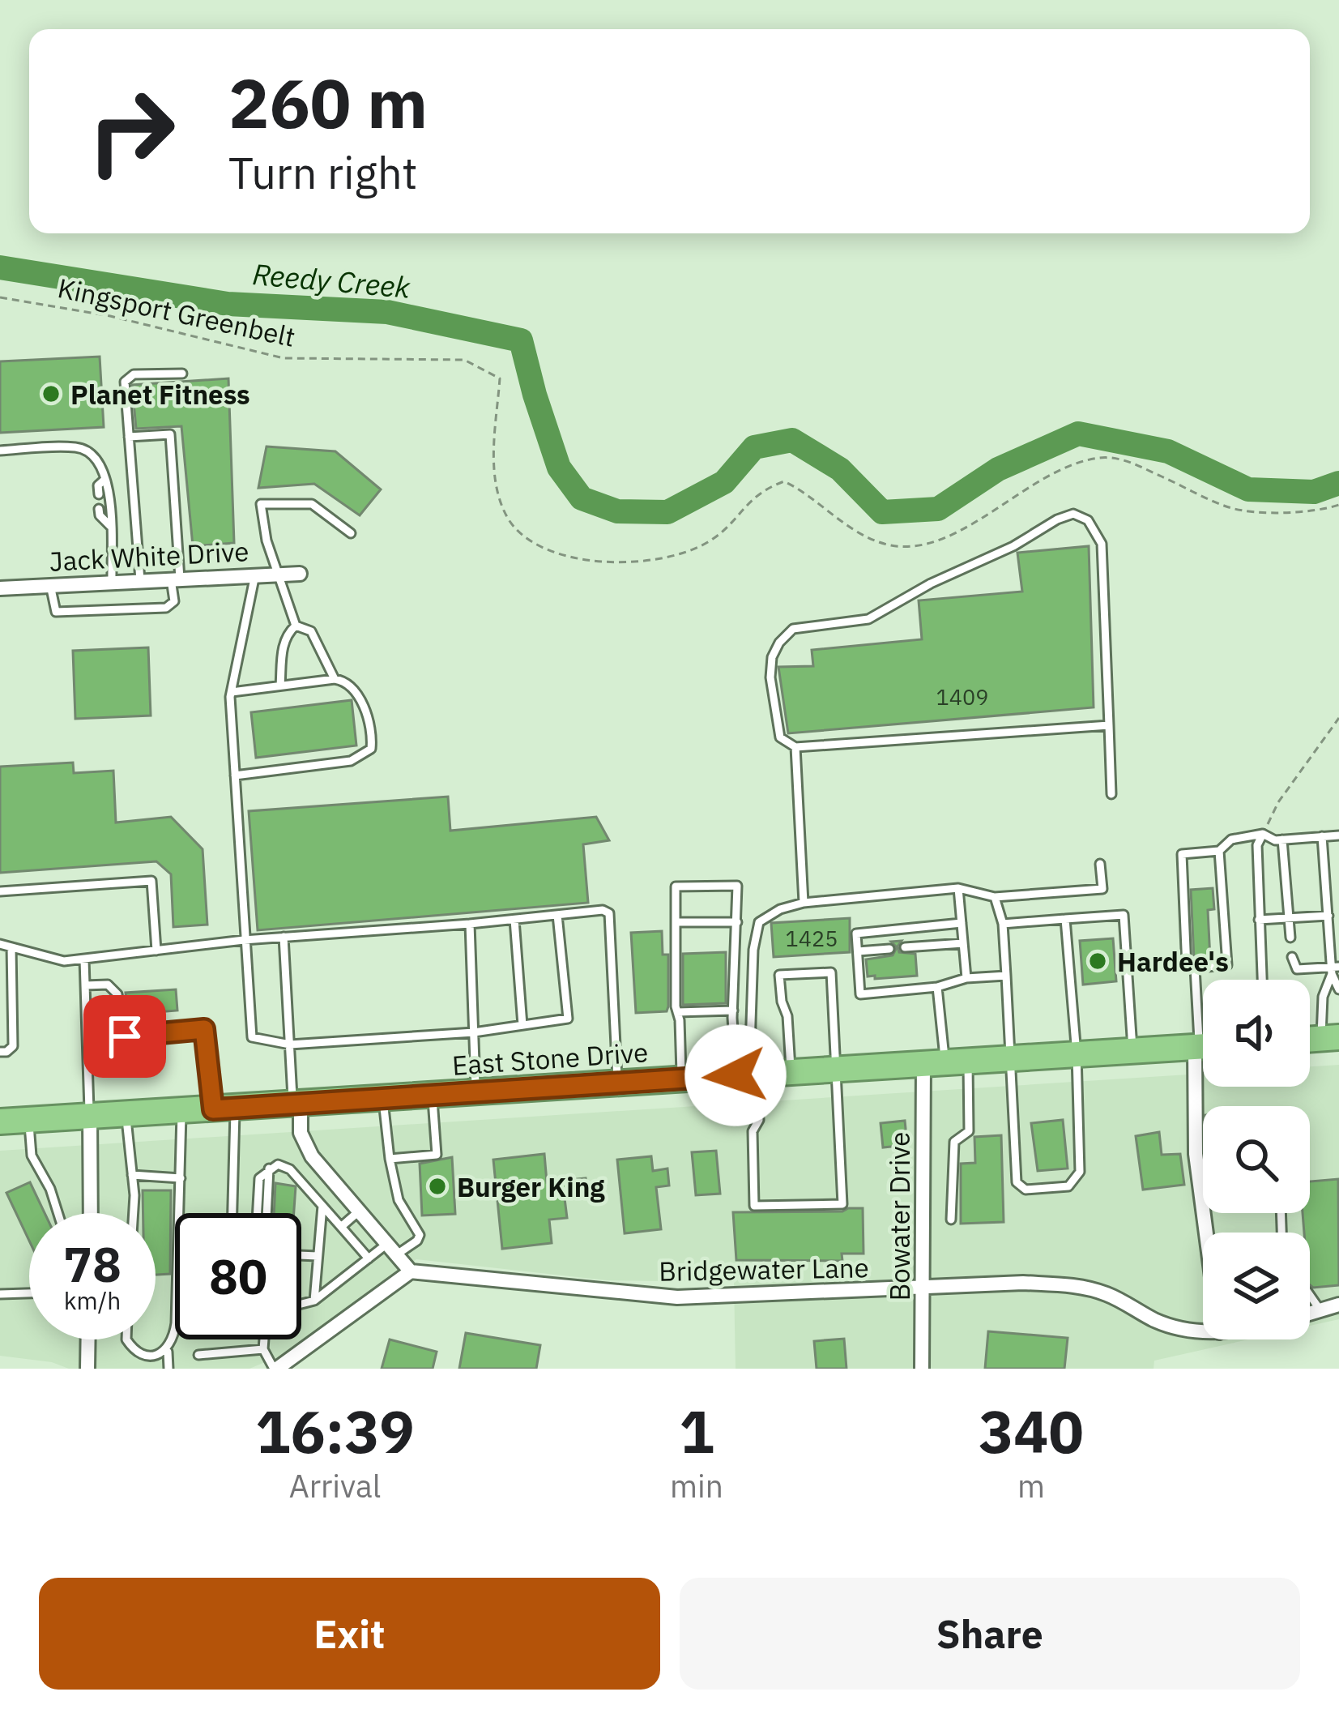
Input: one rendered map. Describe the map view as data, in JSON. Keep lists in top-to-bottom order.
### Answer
{
  "streets": {
    "highway": ["East Stone Drive"],
    "street": ["Jack White Drive", "Bowater Drive", "Bridgewater Lane"],
    "path": ["Kingsport Greenbelt"]
  },
  "crossings": [
    ["East Stone Drive", "Bowater Drive"],
    ["Bowater Drive", "Bridgewater Lane"]
  ],
  "water": ["Reedy Creek"],
  "places": ["Planet Fitness", "Hardee's", "Burger King"],
  "house_numbers": ["1409", "1425"],
  "page": {
    "turn": ["260 m", "Turn right"],
    "speed": "78 km/h",
    "limit": "80",
    "eta": [
      "16:39",
      "Arrival",
      "1",
      "min",
      "340",
      "m"
    ],
    "buttons": ["Exit", "Share"]
  }
}
